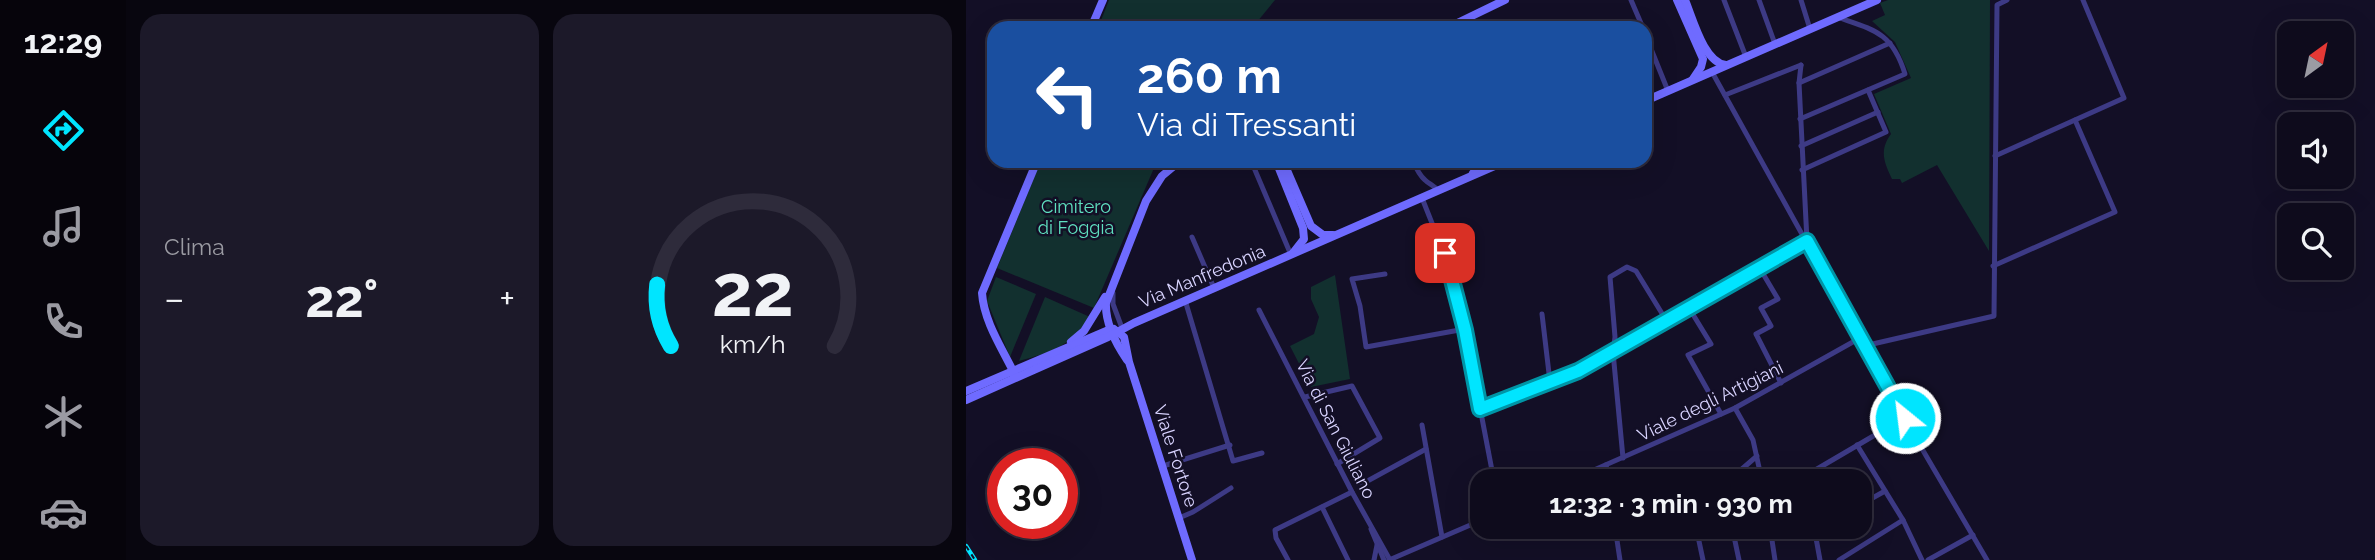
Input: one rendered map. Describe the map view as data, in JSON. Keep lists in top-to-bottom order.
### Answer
{
  "streets": {
    "main road": ["Via Manfredonia", "Viale Fortore"],
    "street": ["Viale degli Artigiani", "Via di San Giuliano"]
  },
  "crossings": [
    ["Via Manfredonia", "Viale Fortore"]
  ],
  "parks": ["Cimitero di Foggia"],
  "north": "top right",
  "page": {
    "tabs": "12:29",
    "tile": "Clima",
    "turn": ["260 m", "Via di Tressanti"],
    "heat": ["−", "22°", "+"],
    "limit": "30",
    "trip": "12:32 · 3 min · 930 m",
    "gauge": ["22", "km/h"]
  }
}
